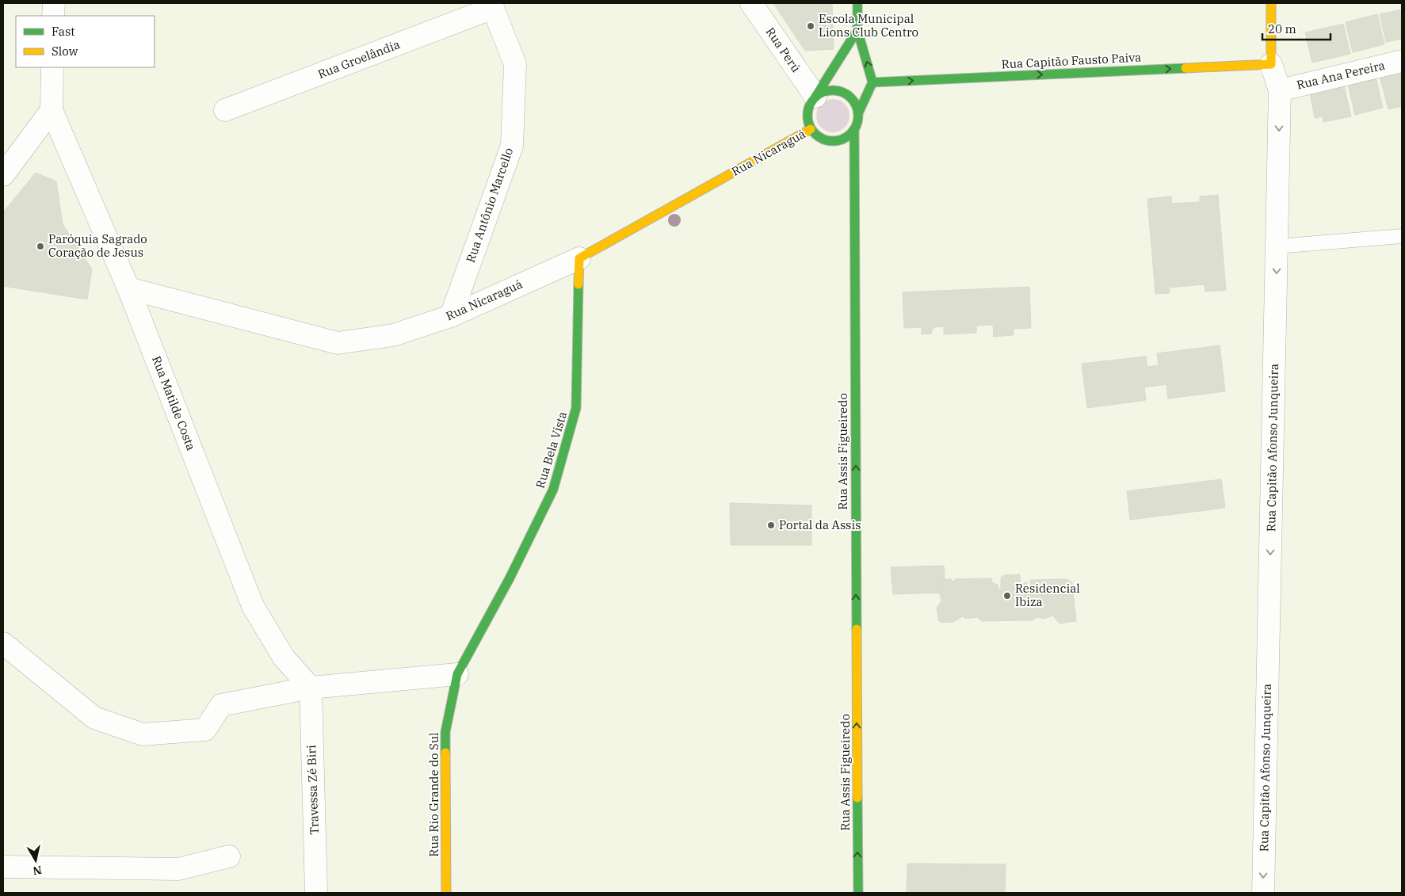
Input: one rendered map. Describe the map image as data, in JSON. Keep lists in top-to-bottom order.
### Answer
{
  "streets": {
    "street": [
      "Rua Perú",
      "Rua Groelândia",
      "Rua Capitão Fausto Paiva",
      "Rua Ana Pereira",
      "Rua Nicaraguá",
      "Rua Antônio Marcello",
      "Rua Matilde Costa",
      "Rua Capitão Afonso Junqueira",
      "Rua Bela Vista",
      "Rua Assis Figueiredo",
      "Travessa Zé Biri",
      "Rua Rio Grande do Sul"
    ]
  },
  "crossings": [
    ["Rua Perú", "Rua Nicaraguá"],
    ["Rua Perú", "Rua Assis Figueiredo"],
    ["Rua Groelândia", "Rua Antônio Marcello"],
    ["Rua Capitão Fausto Paiva", "Rua Capitão Afonso Junqueira"],
    ["Rua Ana Pereira", "Rua Capitão Afonso Junqueira"],
    ["Rua Nicaraguá", "Rua Antônio Marcello"],
    ["Rua Nicaraguá", "Rua Matilde Costa"],
    ["Rua Nicaraguá", "Rua Bela Vista"],
    ["Rua Nicaraguá", "Rua Assis Figueiredo"],
    ["Rua Matilde Costa", "Travessa Zé Biri"],
    ["Rua Bela Vista", "Rua Rio Grande do Sul"]
  ],
  "one_way": ["Rua Capitão Fausto Paiva", "Rua Capitão Afonso Junqueira", "Rua Assis Figueiredo"],
  "places": [
    "Escola Municipal Lions Club Centro",
    "Paróquia Sagrado Coração de Jesus",
    "Portal da Assis",
    "Residencial Ibiza"
  ],
  "legend": ["Fast", "Slow"],
  "scale_bar": "20 m",
  "north": "bottom"
}
